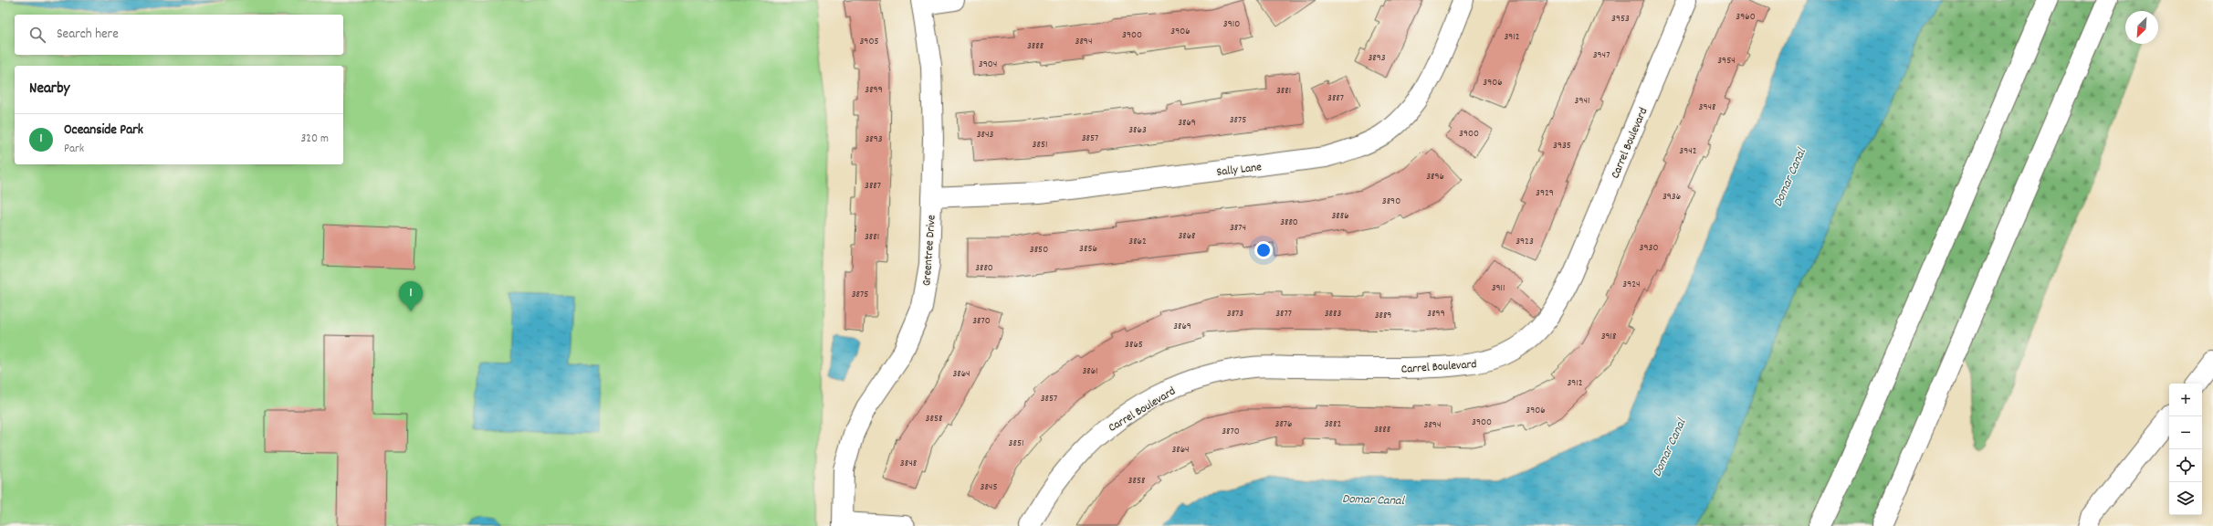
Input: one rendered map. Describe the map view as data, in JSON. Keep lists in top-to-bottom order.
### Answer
{
  "streets": {
    "street": ["Carrel Boulevard", "Sally Lane", "Greentree Drive"]
  },
  "crossings": [
    ["Sally Lane", "Greentree Drive"]
  ],
  "water": ["Domar Canal"],
  "house_numbers": [
    "3960",
    "3953",
    "3910",
    "3906",
    "3900",
    "3912",
    "3905",
    "3894",
    "3888",
    "3947",
    "3893",
    "3954",
    "3904",
    "3906",
    "3899",
    "3881",
    "3887",
    "3941",
    "3948",
    "3875",
    "3869",
    "3863",
    "3900",
    "3843",
    "3857",
    "3893",
    "3851",
    "3935",
    "3942",
    "3896",
    "3887",
    "3929",
    "3936",
    "3890",
    "3886",
    "3880",
    "3874",
    "3868",
    "3881",
    "3862",
    "3923",
    "3930",
    "3856",
    "3850",
    "3880",
    "3924",
    "3911",
    "3875",
    "3873",
    "3877",
    "3883",
    "3899",
    "3889",
    "3870",
    "3869",
    "3918",
    "3865",
    "3861",
    "3864",
    "3912",
    "3857",
    "3906",
    "3858",
    "3900",
    "3876",
    "3882",
    "3894",
    "3888",
    "3870",
    "3851",
    "3864",
    "3848",
    "3858",
    "3845"
  ],
  "north": "bottom left",
  "page": {
    "search": "Search here",
    "heading": "Nearby",
    "list": [
      {
        "mark": "1",
        "name": "Oceanside Park",
        "note": "Park",
        "value": "320 m"
      }
    ],
    "pins": "1",
    "map_buttons": ["+", "−"]
  }
}
